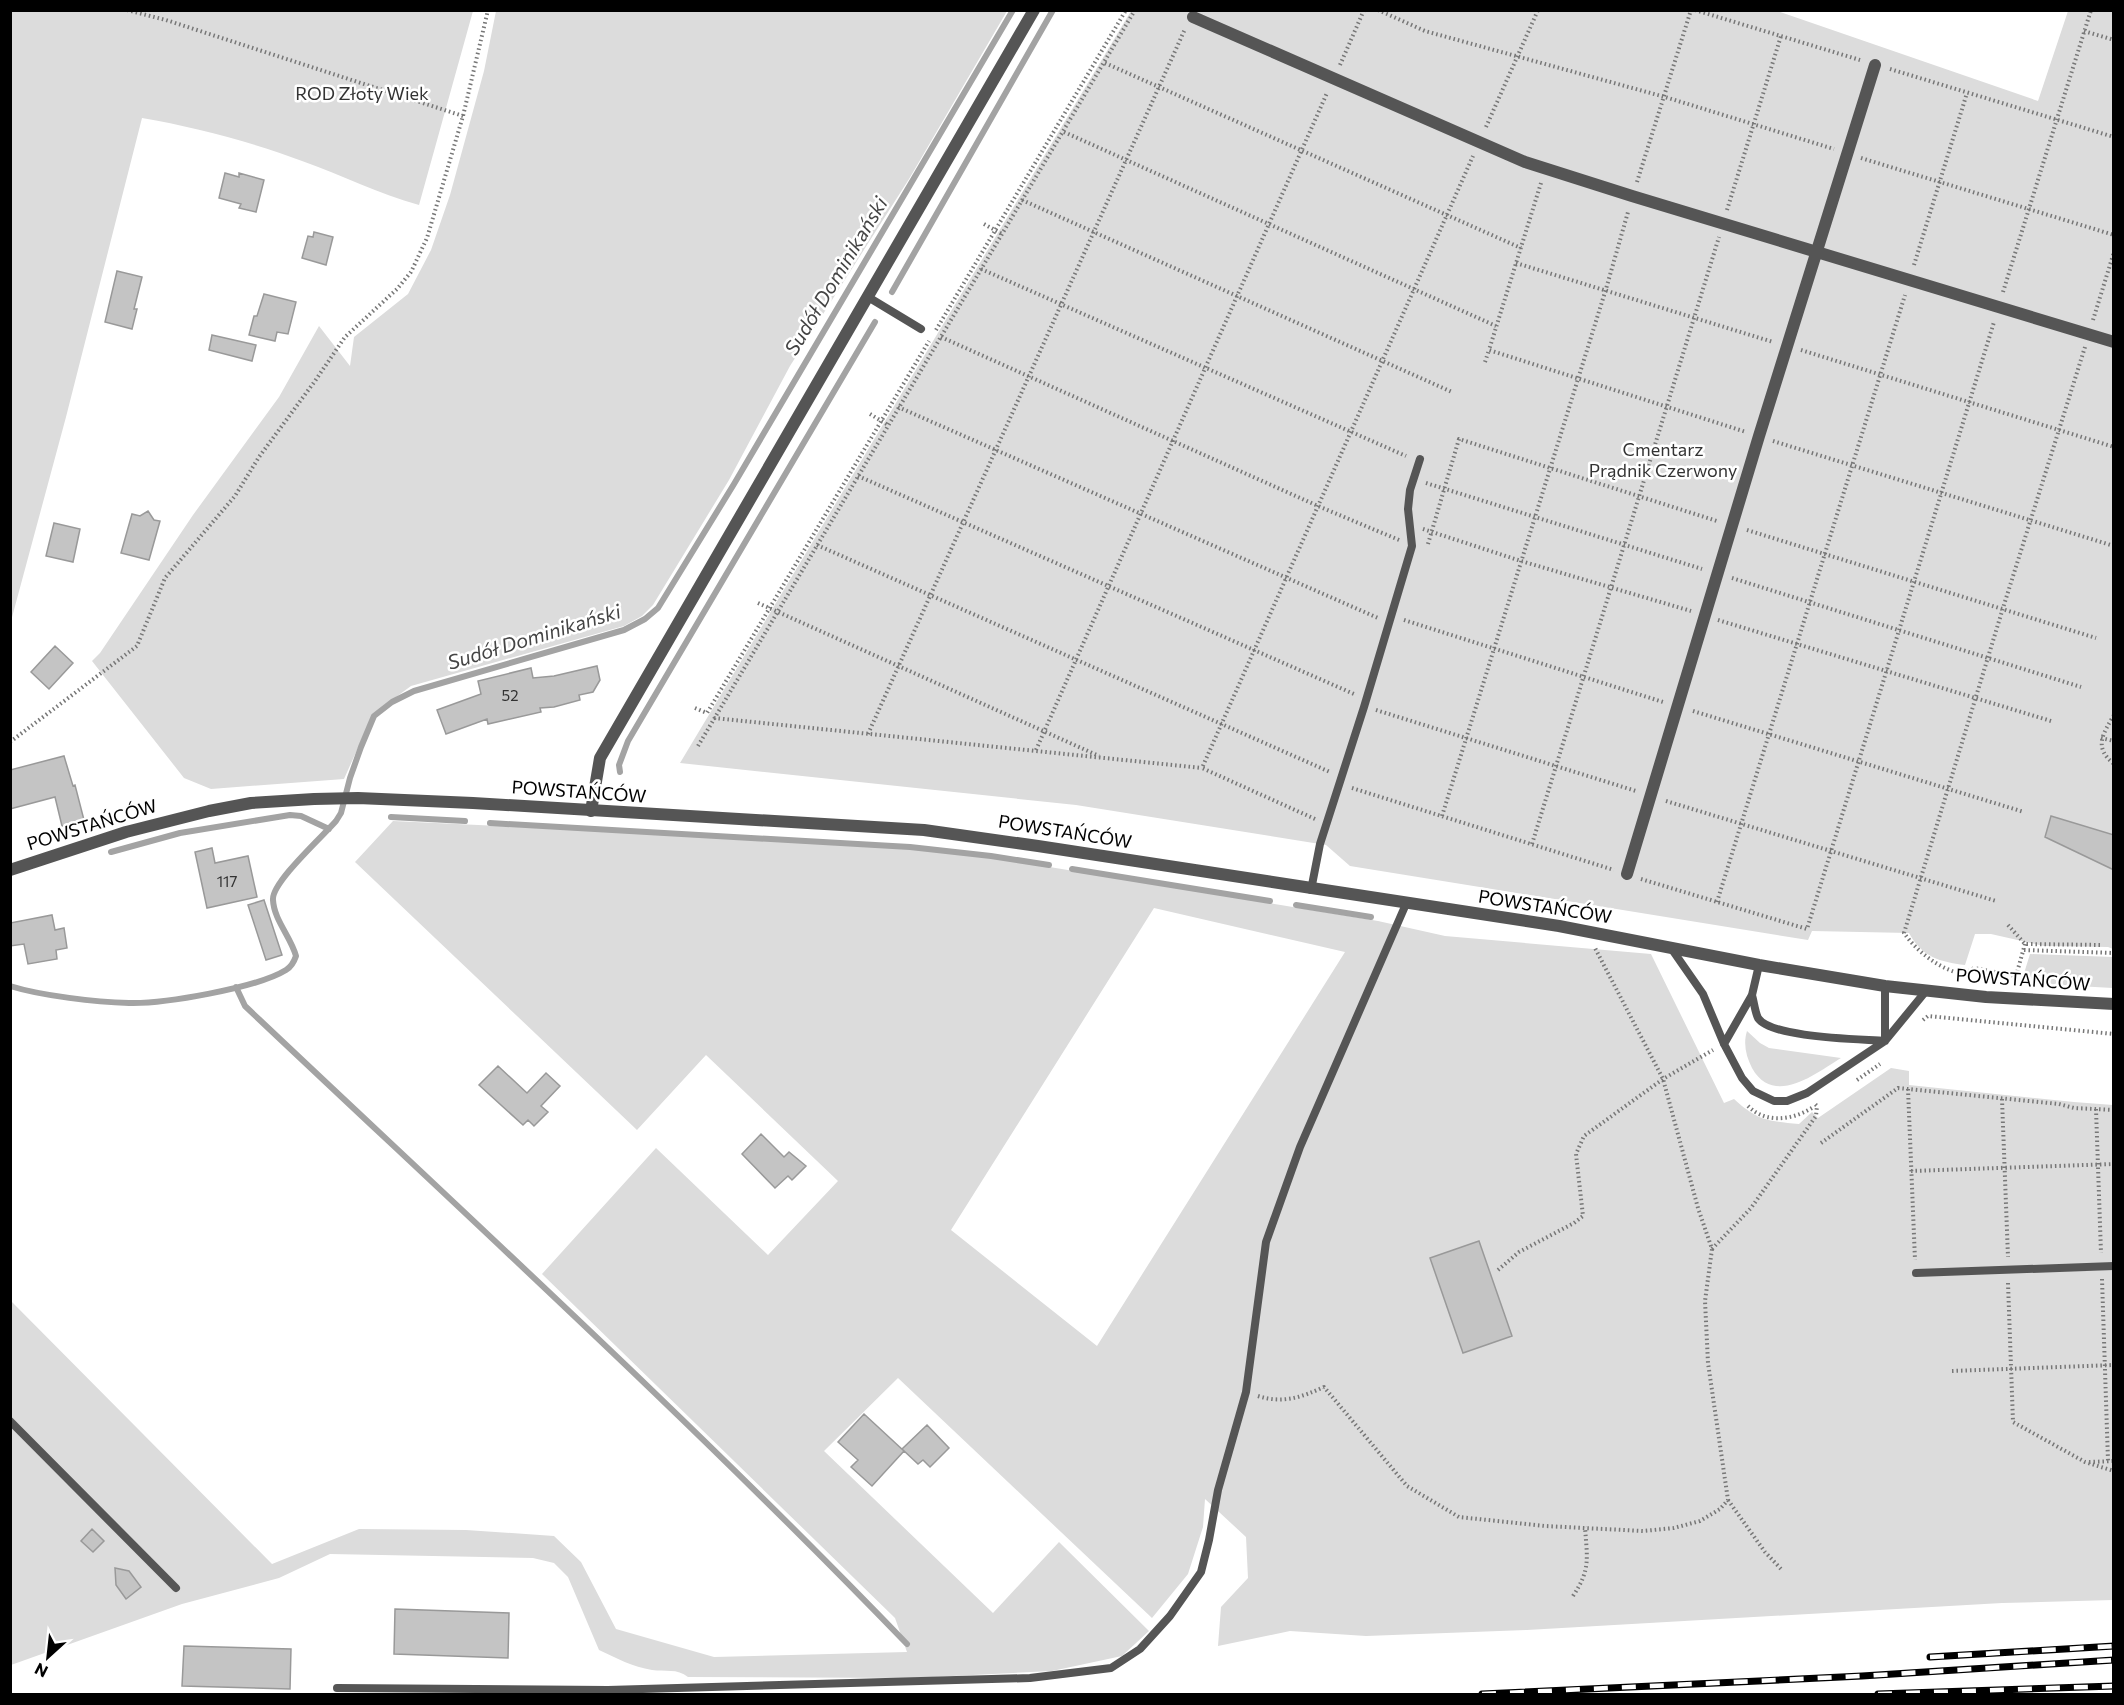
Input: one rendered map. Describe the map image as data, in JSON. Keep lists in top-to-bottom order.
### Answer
{
  "streets": {
    "street": ["POWSTAŃCÓW"]
  },
  "water": ["Sudół Dominikański"],
  "parks": ["ROD Złoty Wiek", "Cmentarz Prądnik Czerwony"],
  "house_numbers": ["52", "117"],
  "north": "bottom left"
}
